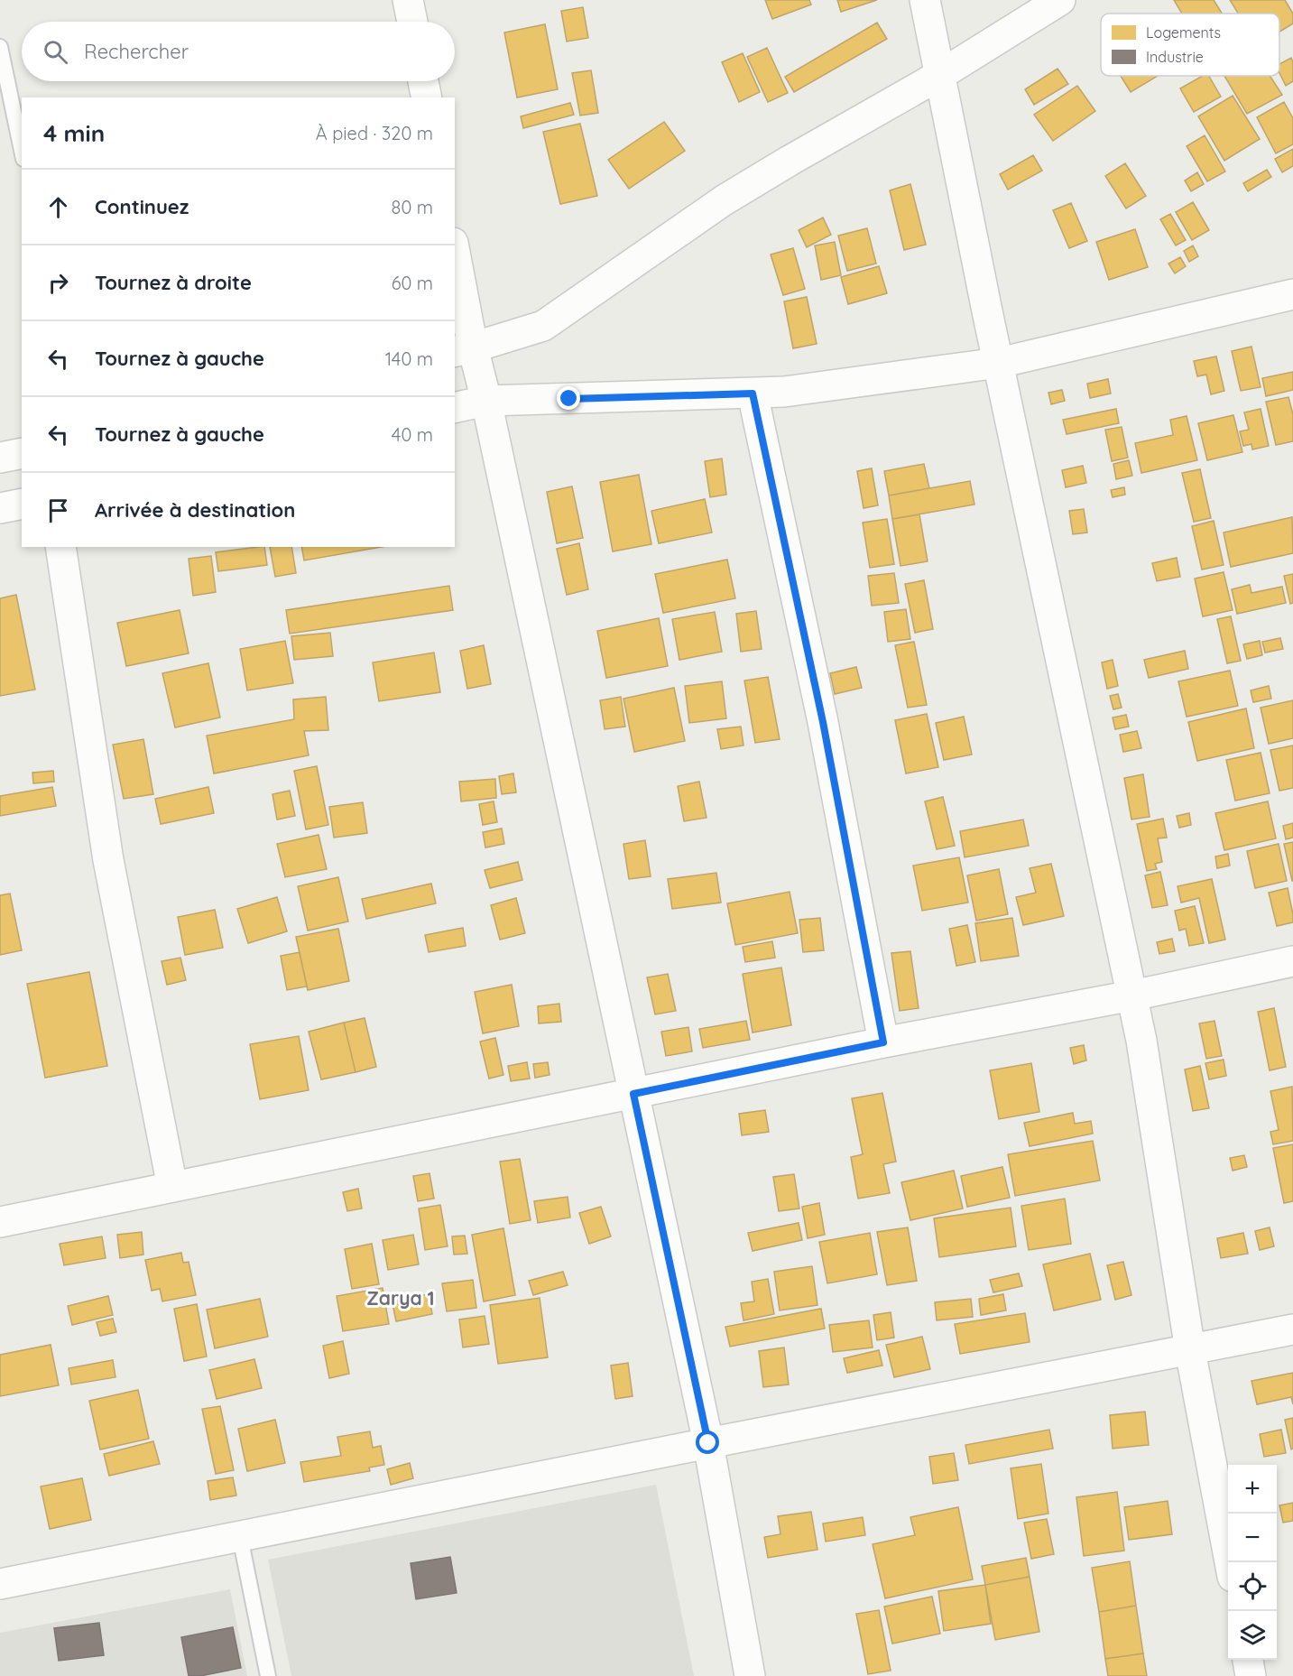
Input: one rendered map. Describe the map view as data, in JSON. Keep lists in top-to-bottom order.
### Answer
{
  "districts": ["Zarya 1"],
  "legend": ["Logements", "Industrie"],
  "page": {
    "search": "Rechercher",
    "heading": ["4 min", "À pied · 320 m"],
    "list": [
      ["Continuez", "80 m"],
      ["Tournez à droite", "60 m"],
      ["Tournez à gauche", "140 m"],
      ["Tournez à gauche", "40 m"],
      "Arrivée à destination"
    ],
    "map_buttons": ["+", "−"]
  }
}
